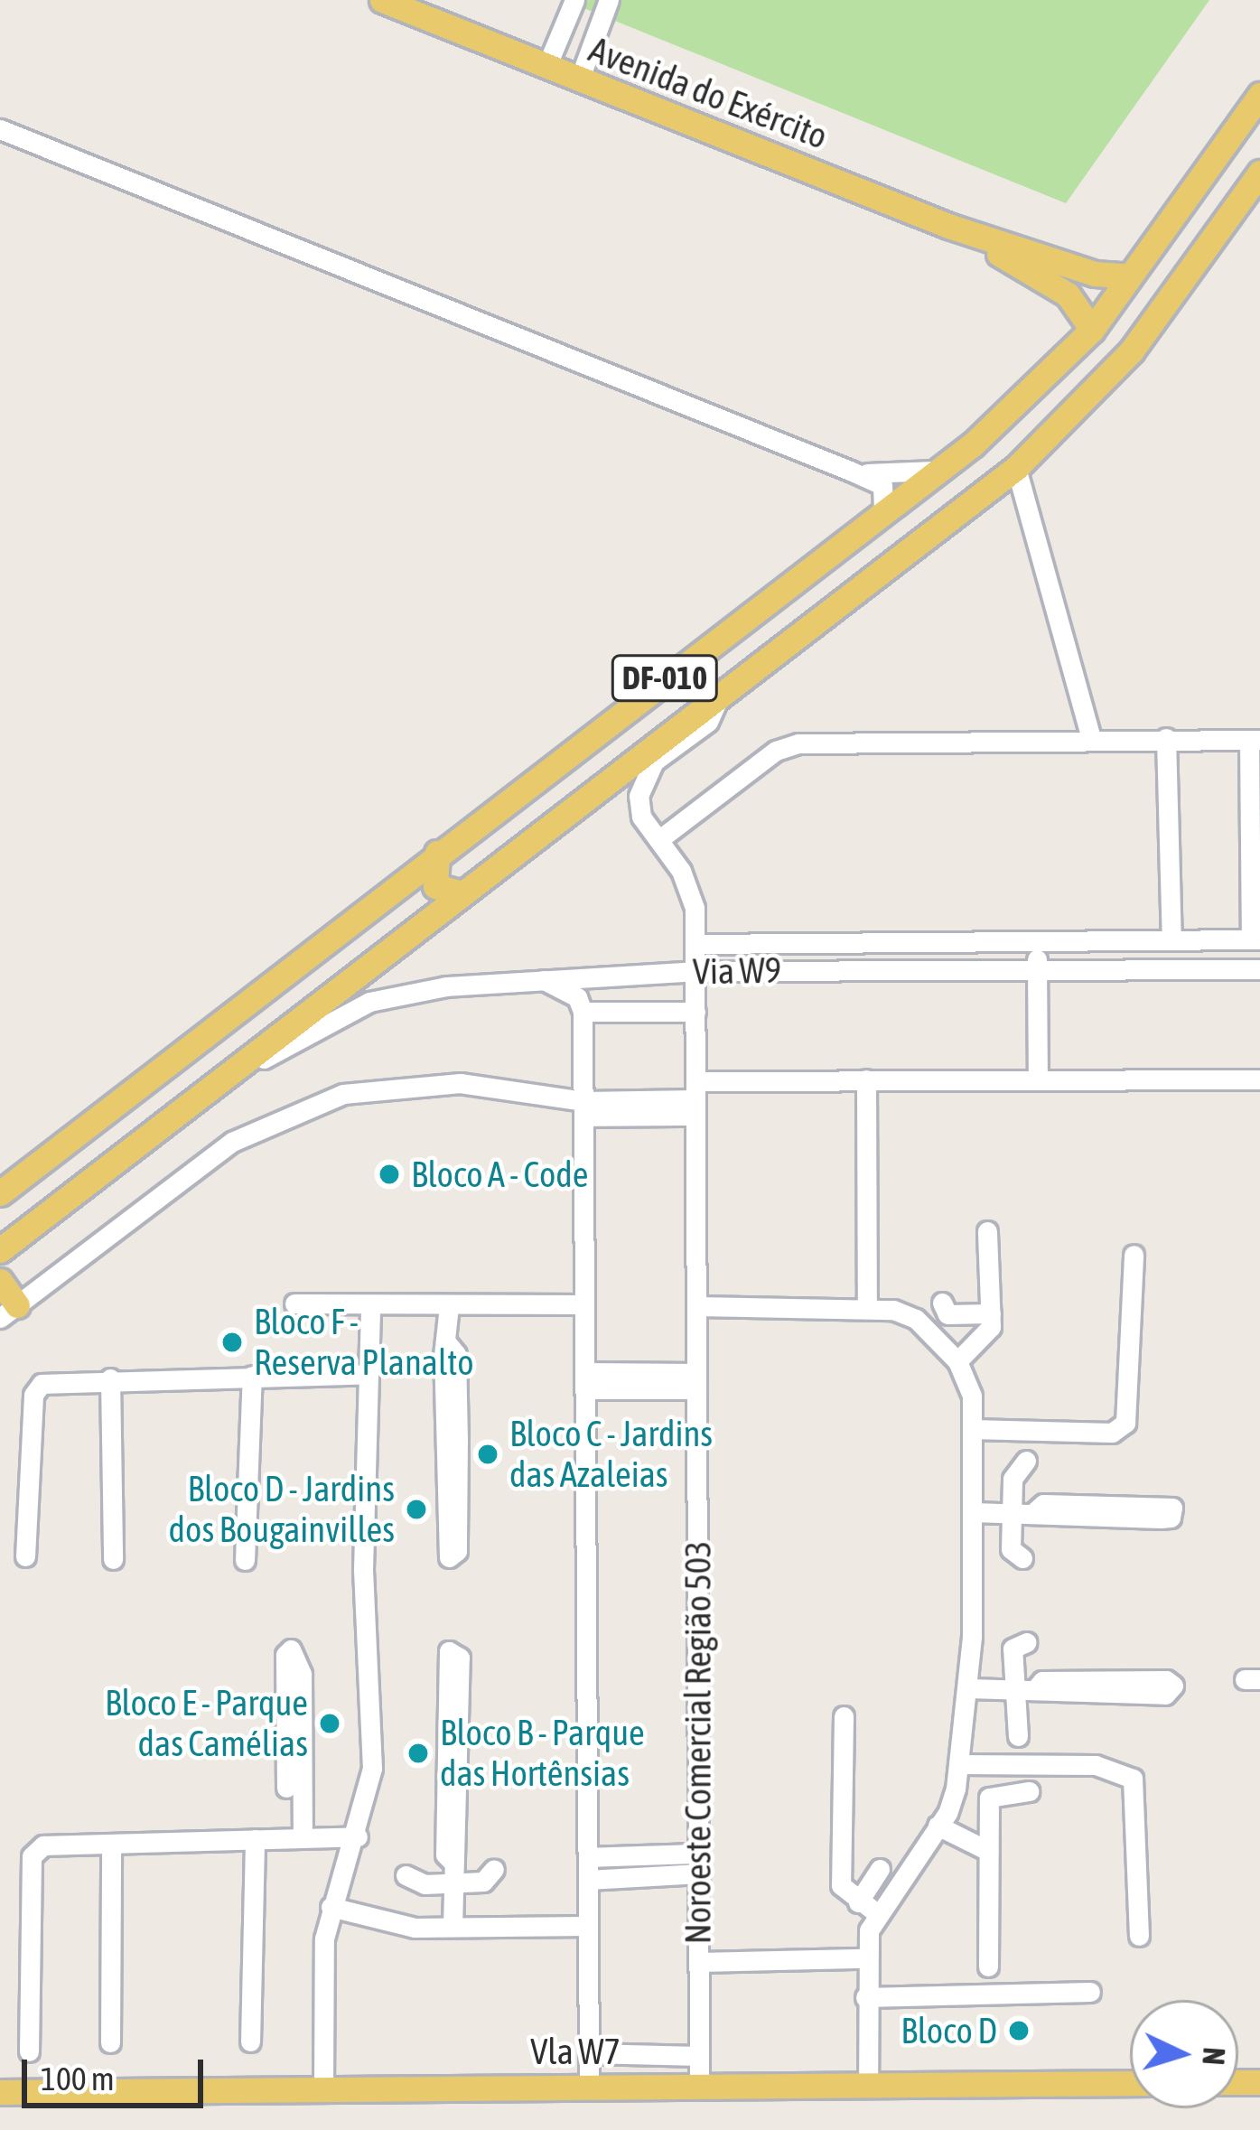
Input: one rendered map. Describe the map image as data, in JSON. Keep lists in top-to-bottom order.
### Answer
{
  "streets": {
    "main road": ["Avenida do Exército", "DF-010", "Vla W7"],
    "street": ["Via W9", "Noroeste Comercial Região 503"]
  },
  "crossings": [
    ["Avenida do Exército", "DF-010"],
    ["DF-010", "Via W9"],
    ["DF-010", "Noroeste Comercial Região 503"],
    ["Via W9", "Noroeste Comercial Região 503"],
    ["Noroeste Comercial Região 503", "Vla W7"]
  ],
  "places": [
    "Bloco A - Code",
    "Bloco F - Reserva Planalto",
    "Bloco C - Jardins das Azaleias",
    "Bloco D - Jardins dos Bougainvilles",
    "Bloco E - Parque das Camélias",
    "Bloco B - Parque das Hortênsias",
    "Bloco D"
  ],
  "scale_bar": "100 m",
  "north": "right"
}
